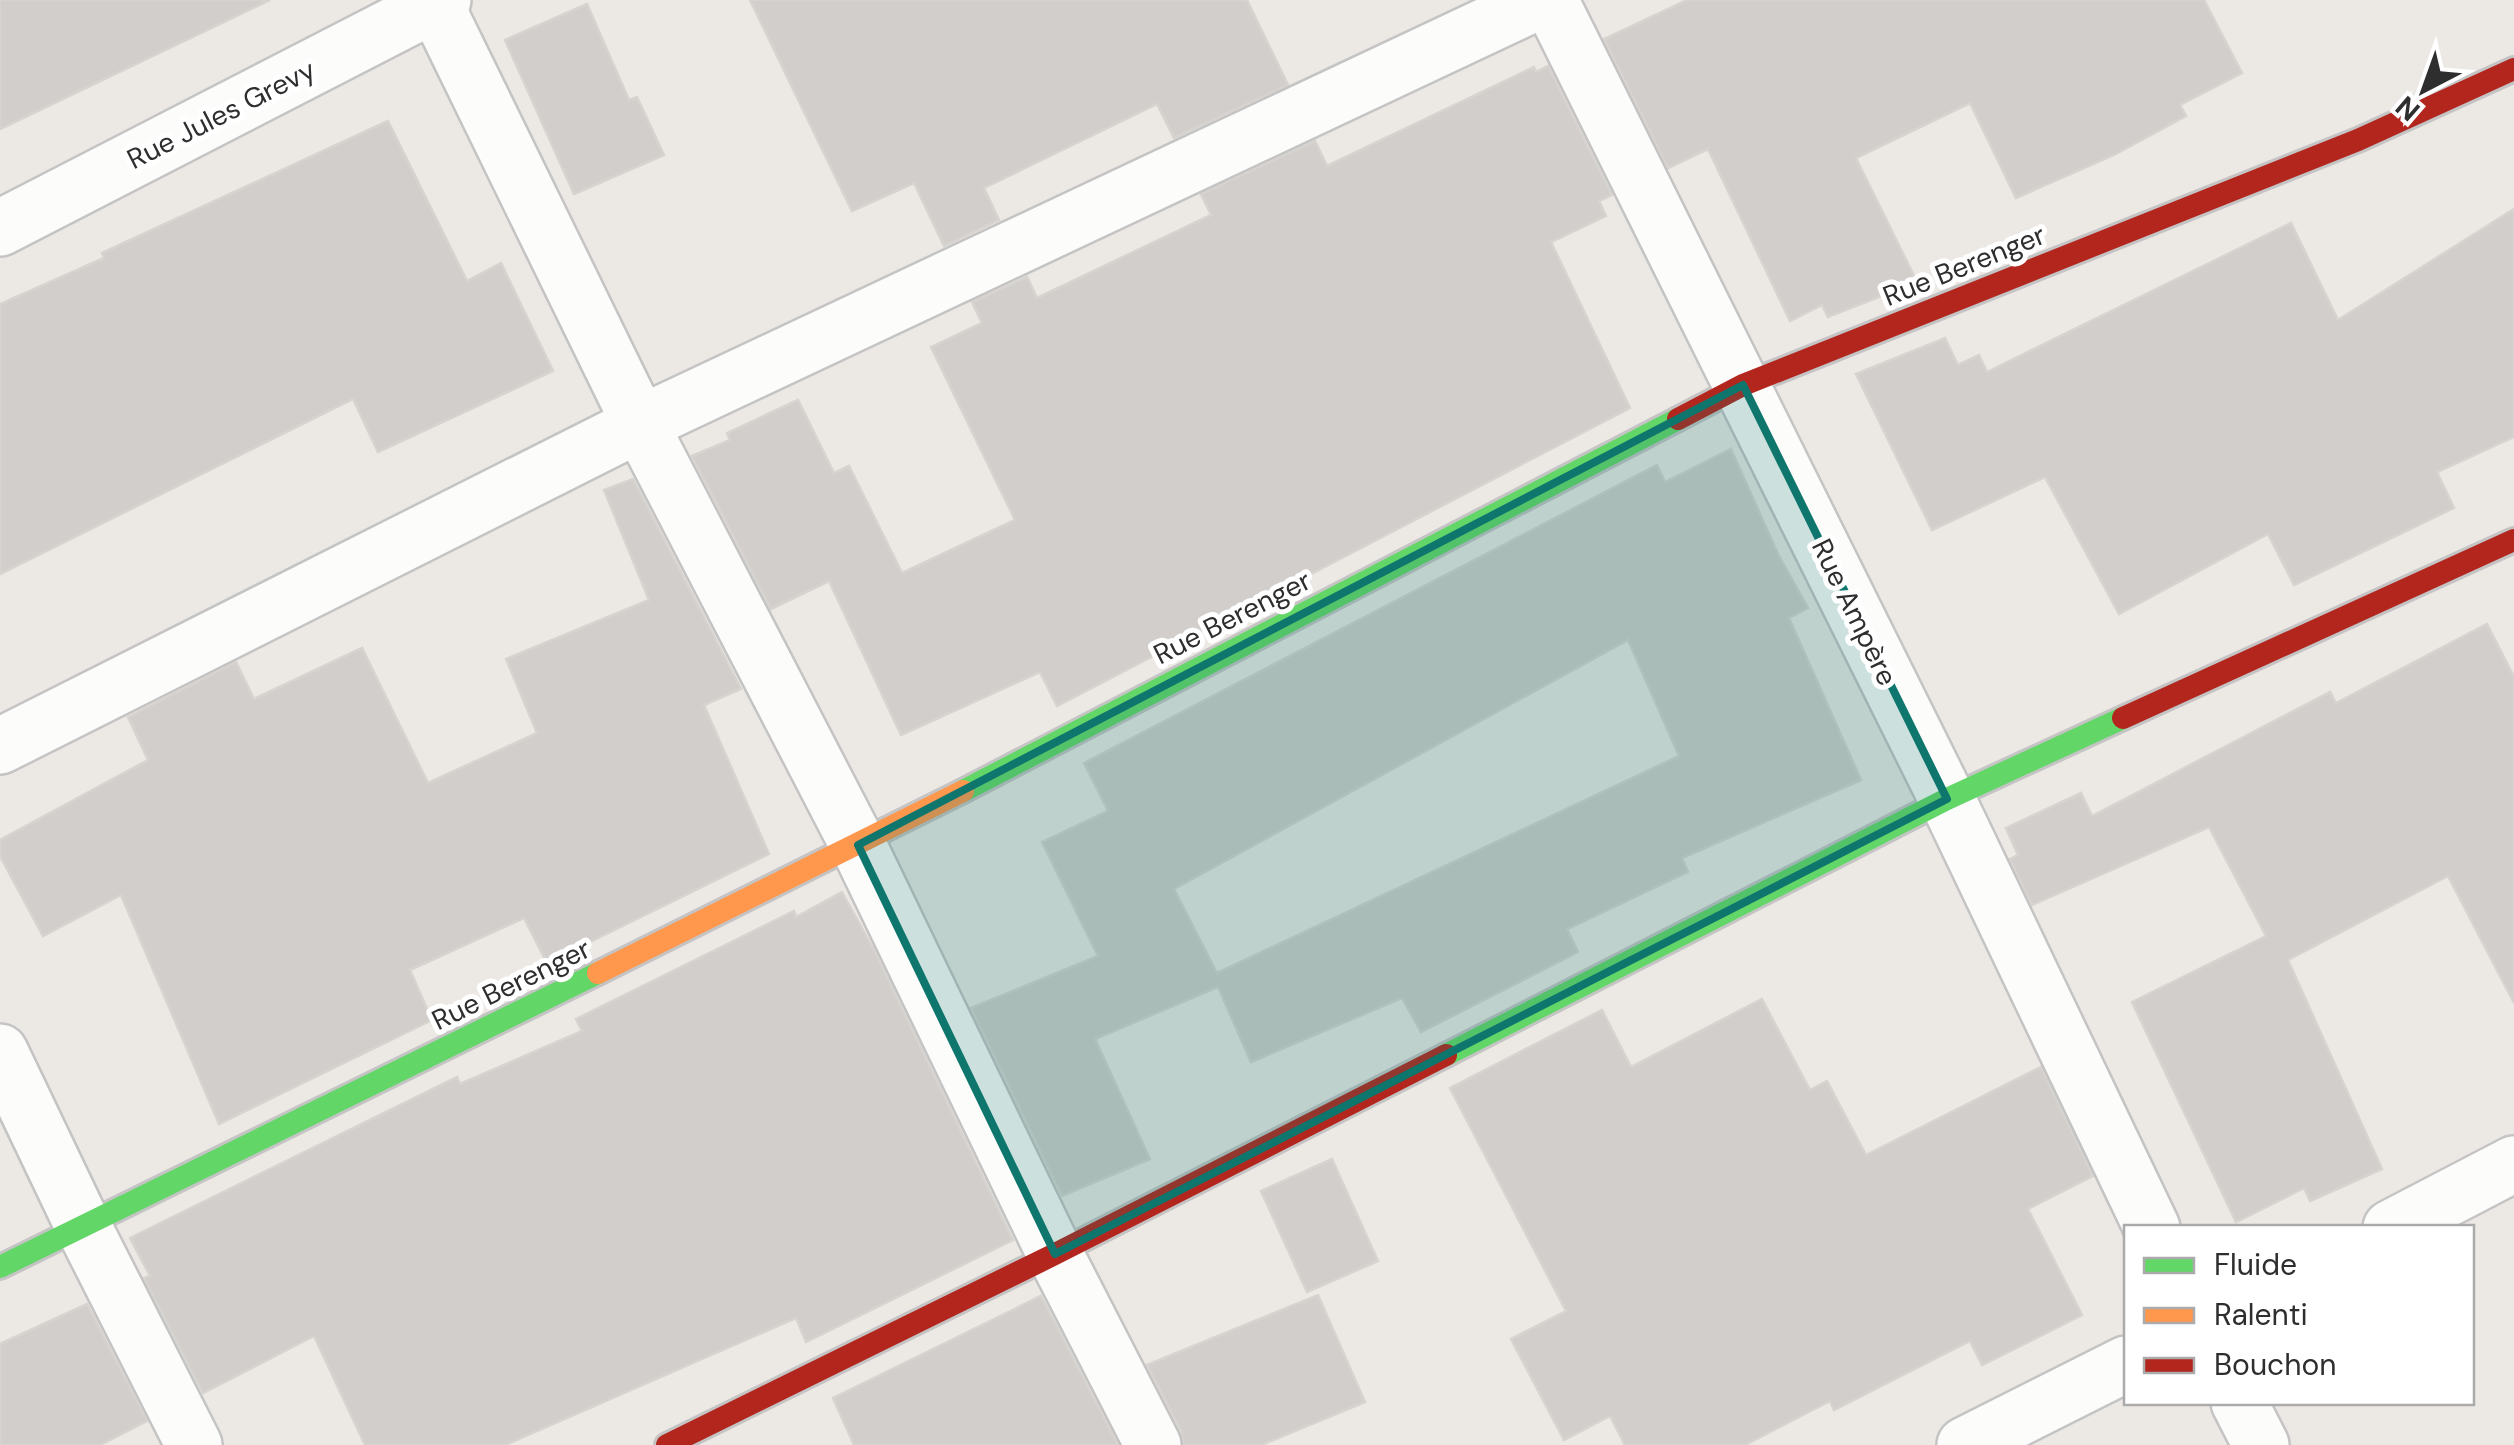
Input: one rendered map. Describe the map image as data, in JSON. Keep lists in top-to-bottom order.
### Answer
{
  "streets": {
    "street": ["Rue Jules Grevy", "Rue Berenger", "Rue Ampère"]
  },
  "crossings": [
    ["Rue Berenger", "Rue Ampère"]
  ],
  "legend": ["Fluide", "Ralenti", "Bouchon"],
  "north": "bottom left"
}
